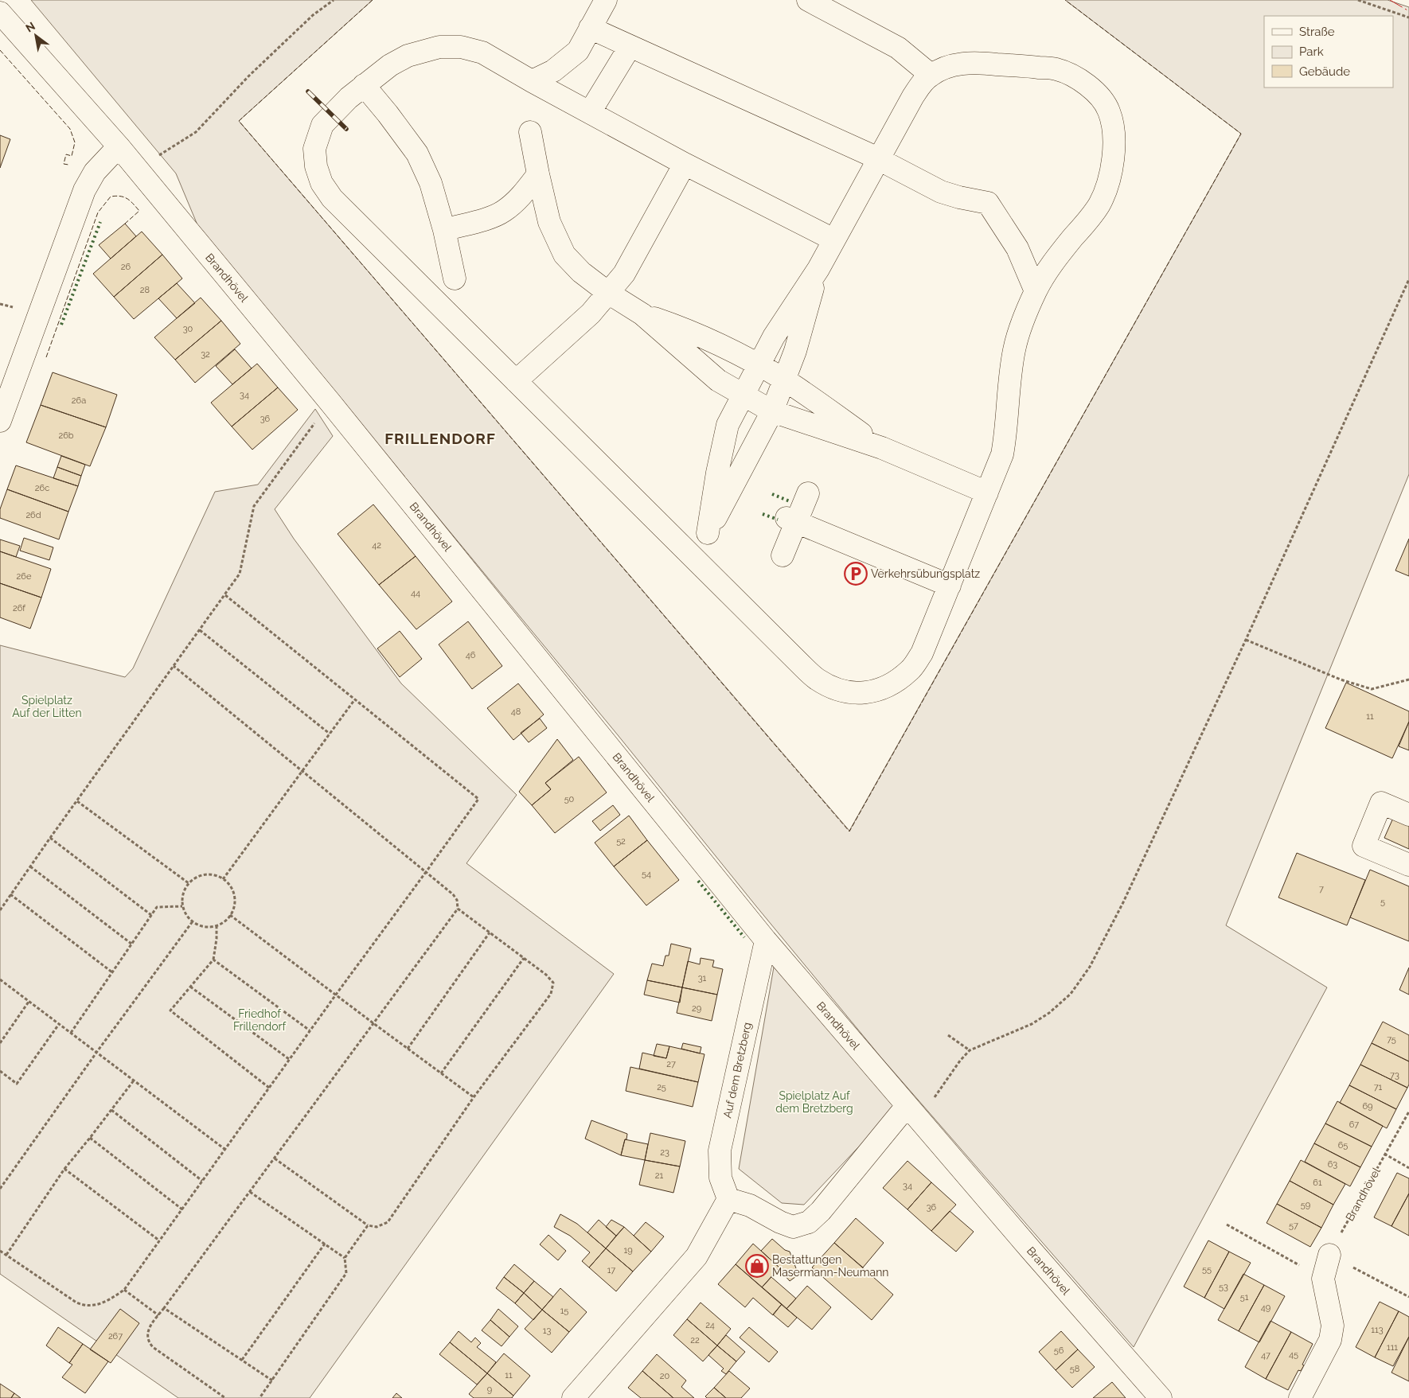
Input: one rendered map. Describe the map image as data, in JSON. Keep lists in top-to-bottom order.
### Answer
{
  "streets": {
    "street": ["Brandhövel", "Auf dem Bretzberg"]
  },
  "crossings": [
    ["Brandhövel", "Auf dem Bretzberg"]
  ],
  "districts": ["FRILLENDORF"],
  "parks": ["Spielplatz Auf der Litten", "Friedhof Frillendorf", "Spielplatz Auf dem Bretzberg"],
  "places": {
    "parking": ["Verkehrsübungsplatz"],
    "shop": ["Bestattungen Masermann-Neumann"]
  },
  "house_numbers": [
    "26",
    "28",
    "30",
    "32",
    "34",
    "26a",
    "36",
    "26b",
    "26c",
    "26d",
    "42",
    "26e",
    "44",
    "26f",
    "46",
    "48",
    "11",
    "50",
    "52",
    "54",
    "7",
    "5",
    "31",
    "29",
    "75",
    "27",
    "73",
    "25",
    "71",
    "69",
    "67",
    "65",
    "23",
    "63",
    "21",
    "61",
    "34",
    "59",
    "36",
    "57",
    "19",
    "55",
    "17",
    "53",
    "51",
    "49",
    "15",
    "24",
    "113",
    "13",
    "267",
    "22",
    "111",
    "56",
    "45",
    "47",
    "58",
    "11",
    "20",
    "9"
  ],
  "legend": ["Straße", "Park", "Gebäude"],
  "north": "top left"
}
